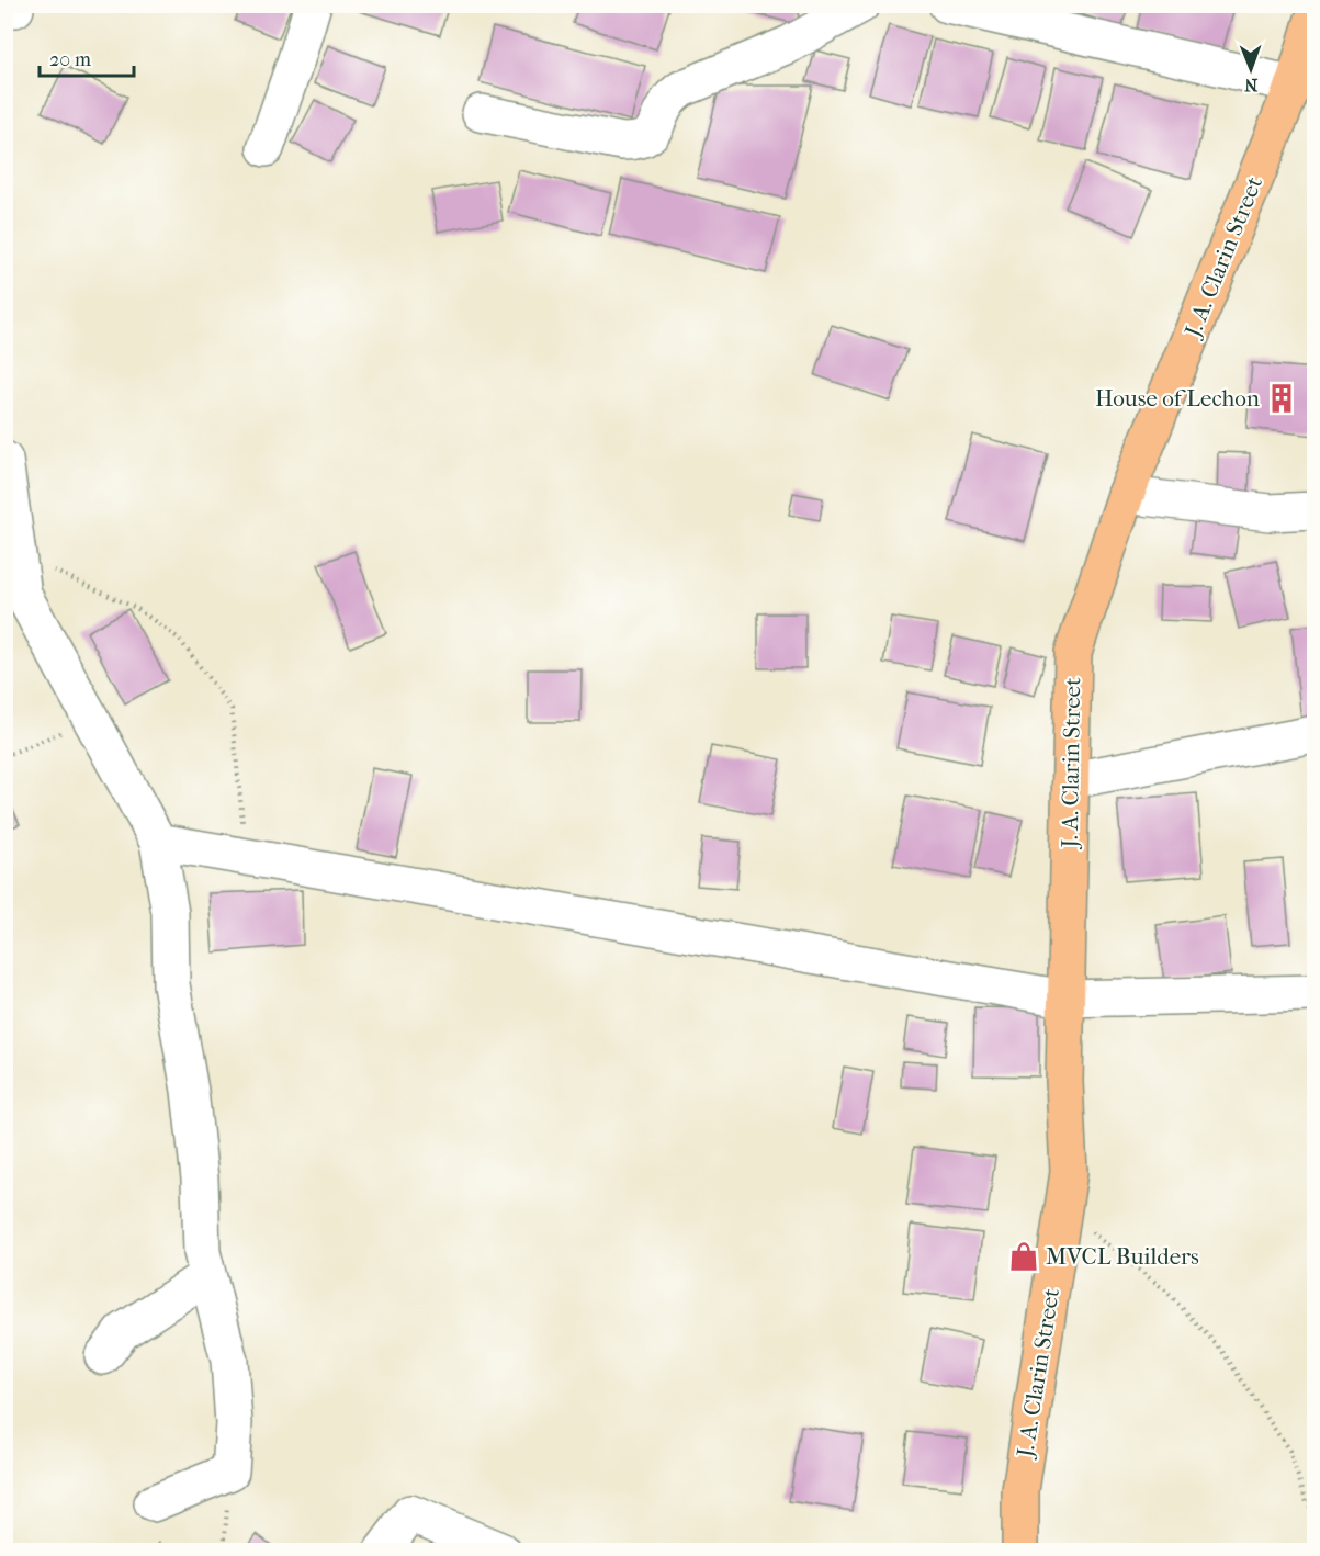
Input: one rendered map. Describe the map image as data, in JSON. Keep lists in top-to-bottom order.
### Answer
{
  "streets": {
    "main road": ["J. A. Clarin Street"]
  },
  "places": {
    "building": ["House of Lechon"],
    "shop": ["MVCL Builders"]
  },
  "scale_bar": "20 m",
  "north": "bottom"
}
